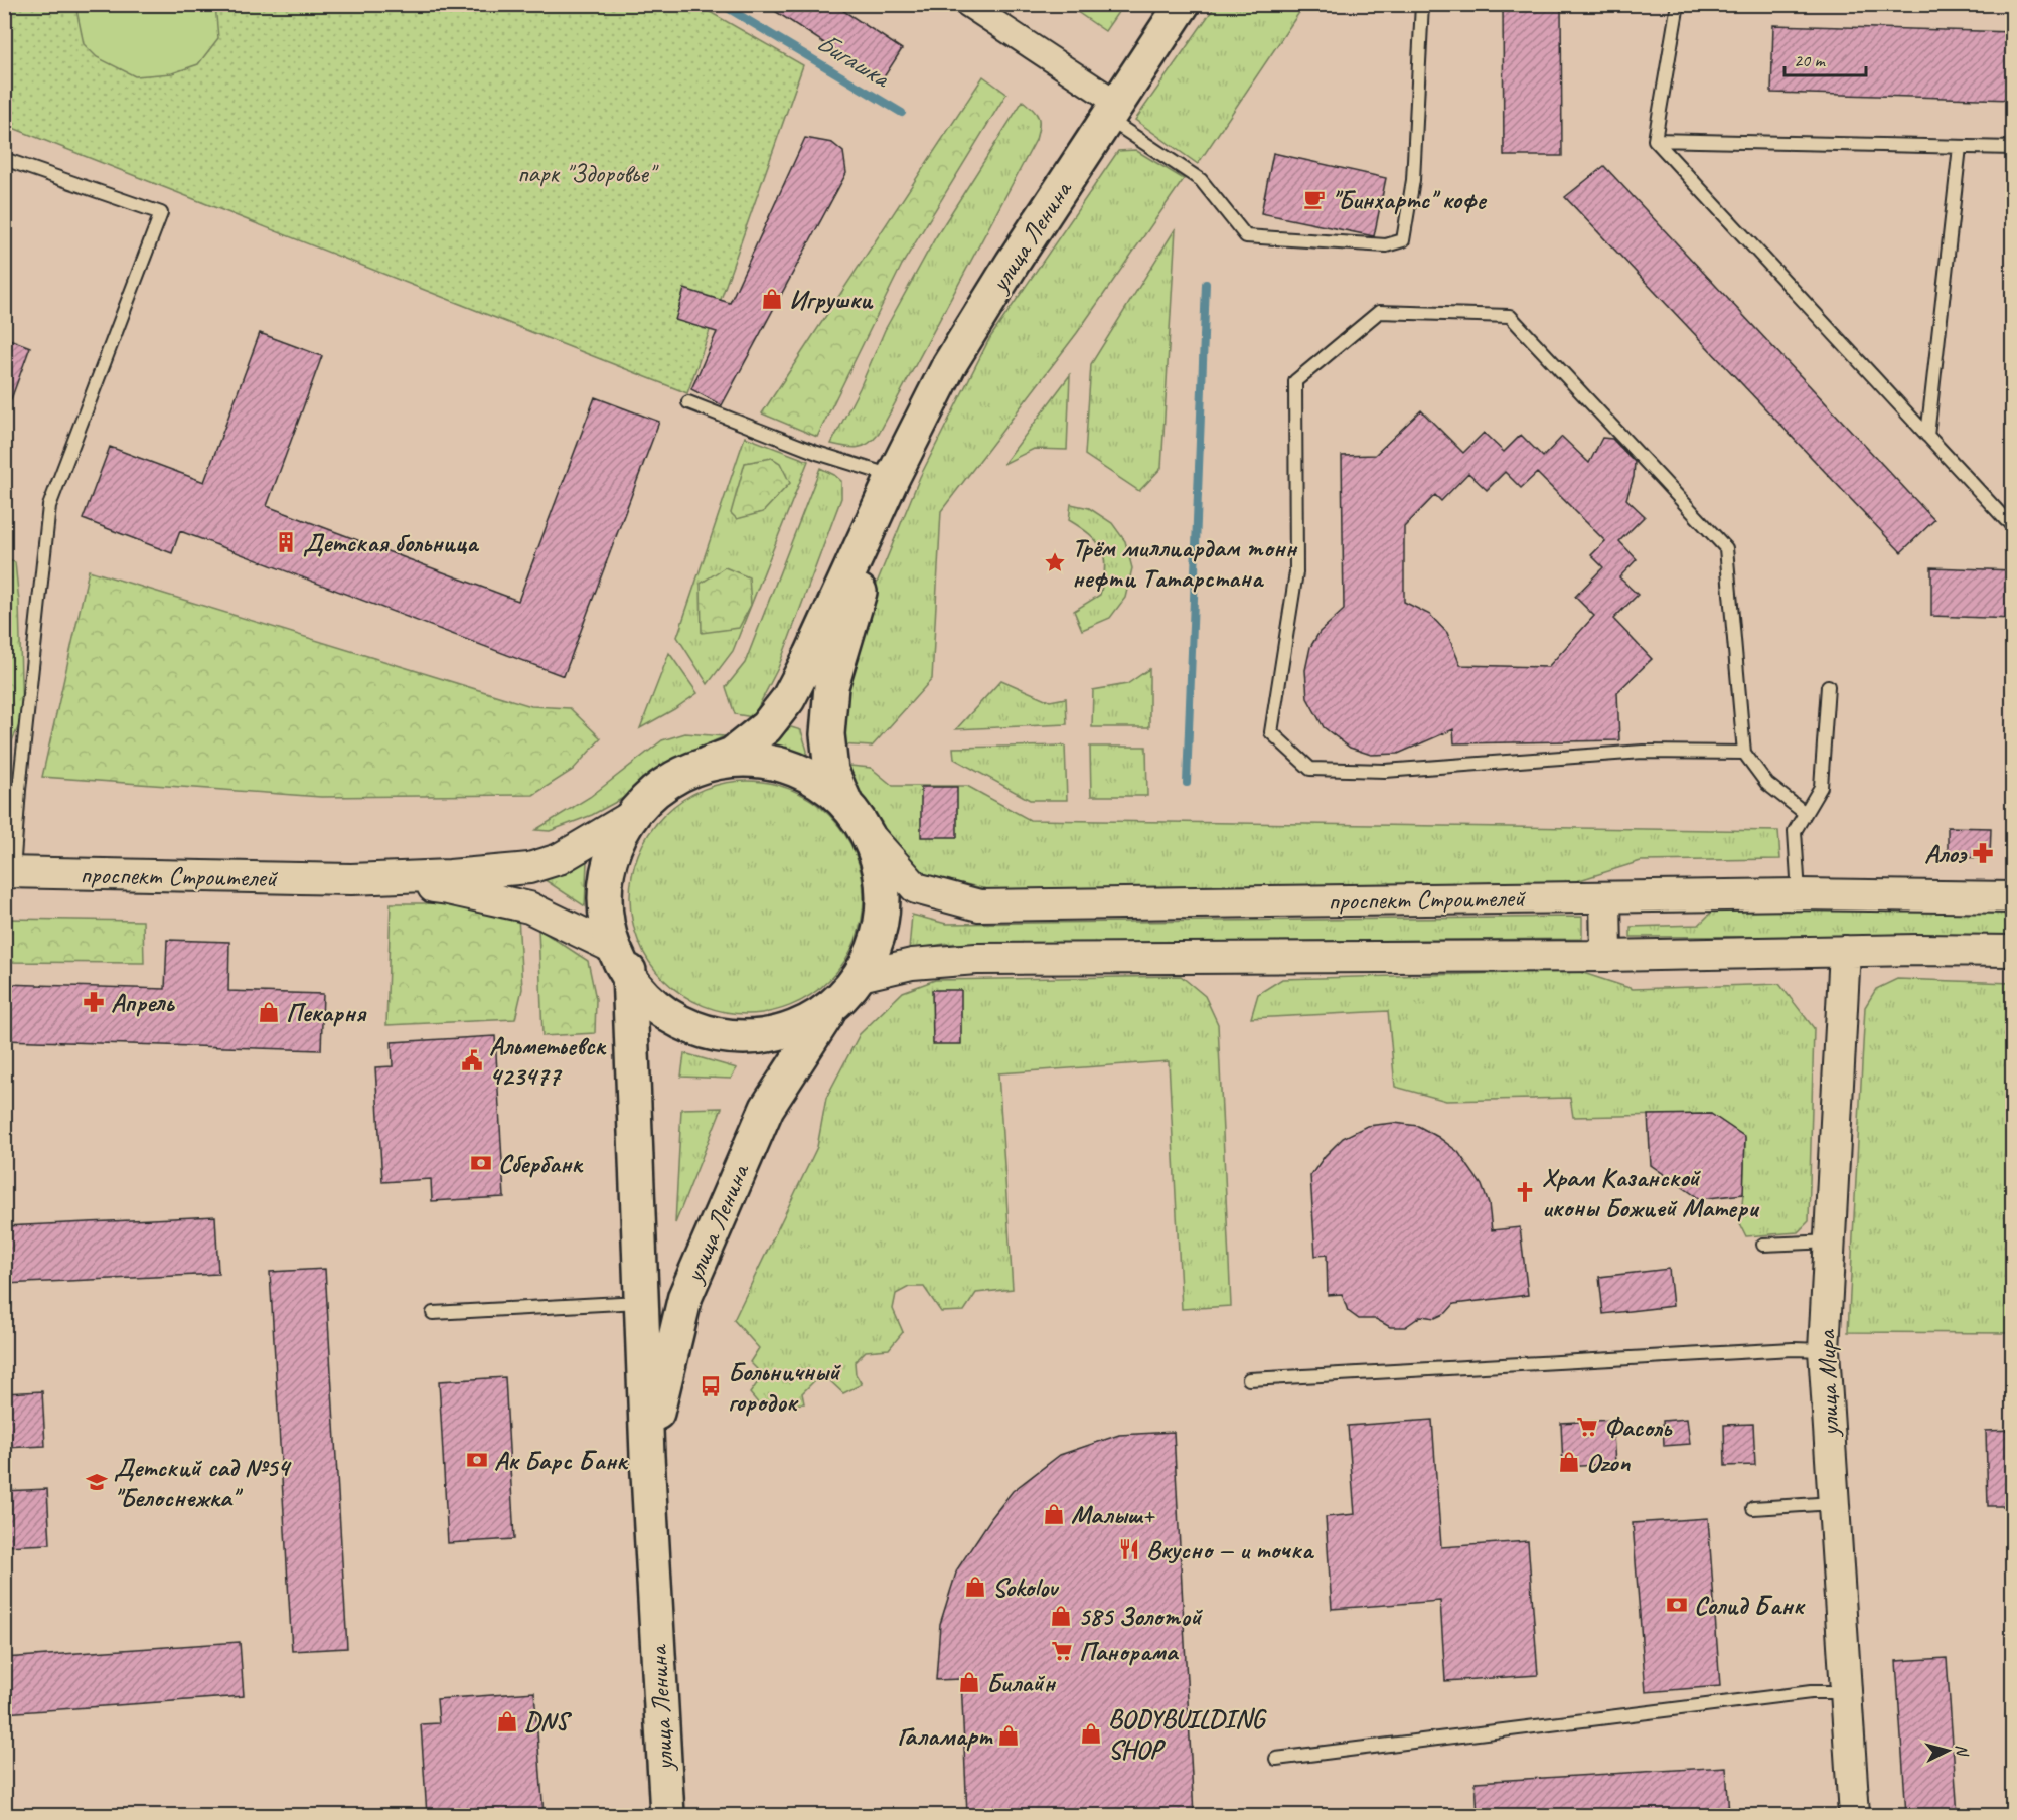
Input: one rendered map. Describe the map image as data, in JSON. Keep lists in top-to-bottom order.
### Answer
{
  "streets": {
    "main road": ["улица Ленина"],
    "street": ["проспект Строителей", "улица Мира"]
  },
  "crossings": [
    ["улица Ленина", "проспект Строителей"]
  ],
  "water": ["Бигашка"],
  "parks": ["парк \"Здоровье\""],
  "places": {
    "cafe": ["\"Бинхартс\" кофе"],
    "shop": [
      "Игрушки",
      "Пекарня",
      "Ozon",
      "Малыш+",
      "Sokolov",
      "585 Золотой",
      "Билайн",
      "DNS",
      "BODYBUILDING SHOP",
      "Галамарт"
    ],
    "building": ["Детская больница"],
    "place": ["Трём миллиардам тонн нефти Татарстана"],
    "pharmacy": ["Алоэ", "Апрель"],
    "public building": ["Альметьевск 423477"],
    "bank": ["Сбербанк", "Ак Барс Банк", "Солид Банк"],
    "church": ["Храм Казанской иконы Божией Матери"],
    "bus stop": ["Больничный городок"],
    "supermarket": ["Фасоль", "Панорама"],
    "school or university": ["Детский сад №54 \"Белоснежка\""],
    "restaurant": ["Вкусно — и точка"]
  },
  "scale_bar": "20 m",
  "north": "right"
}
